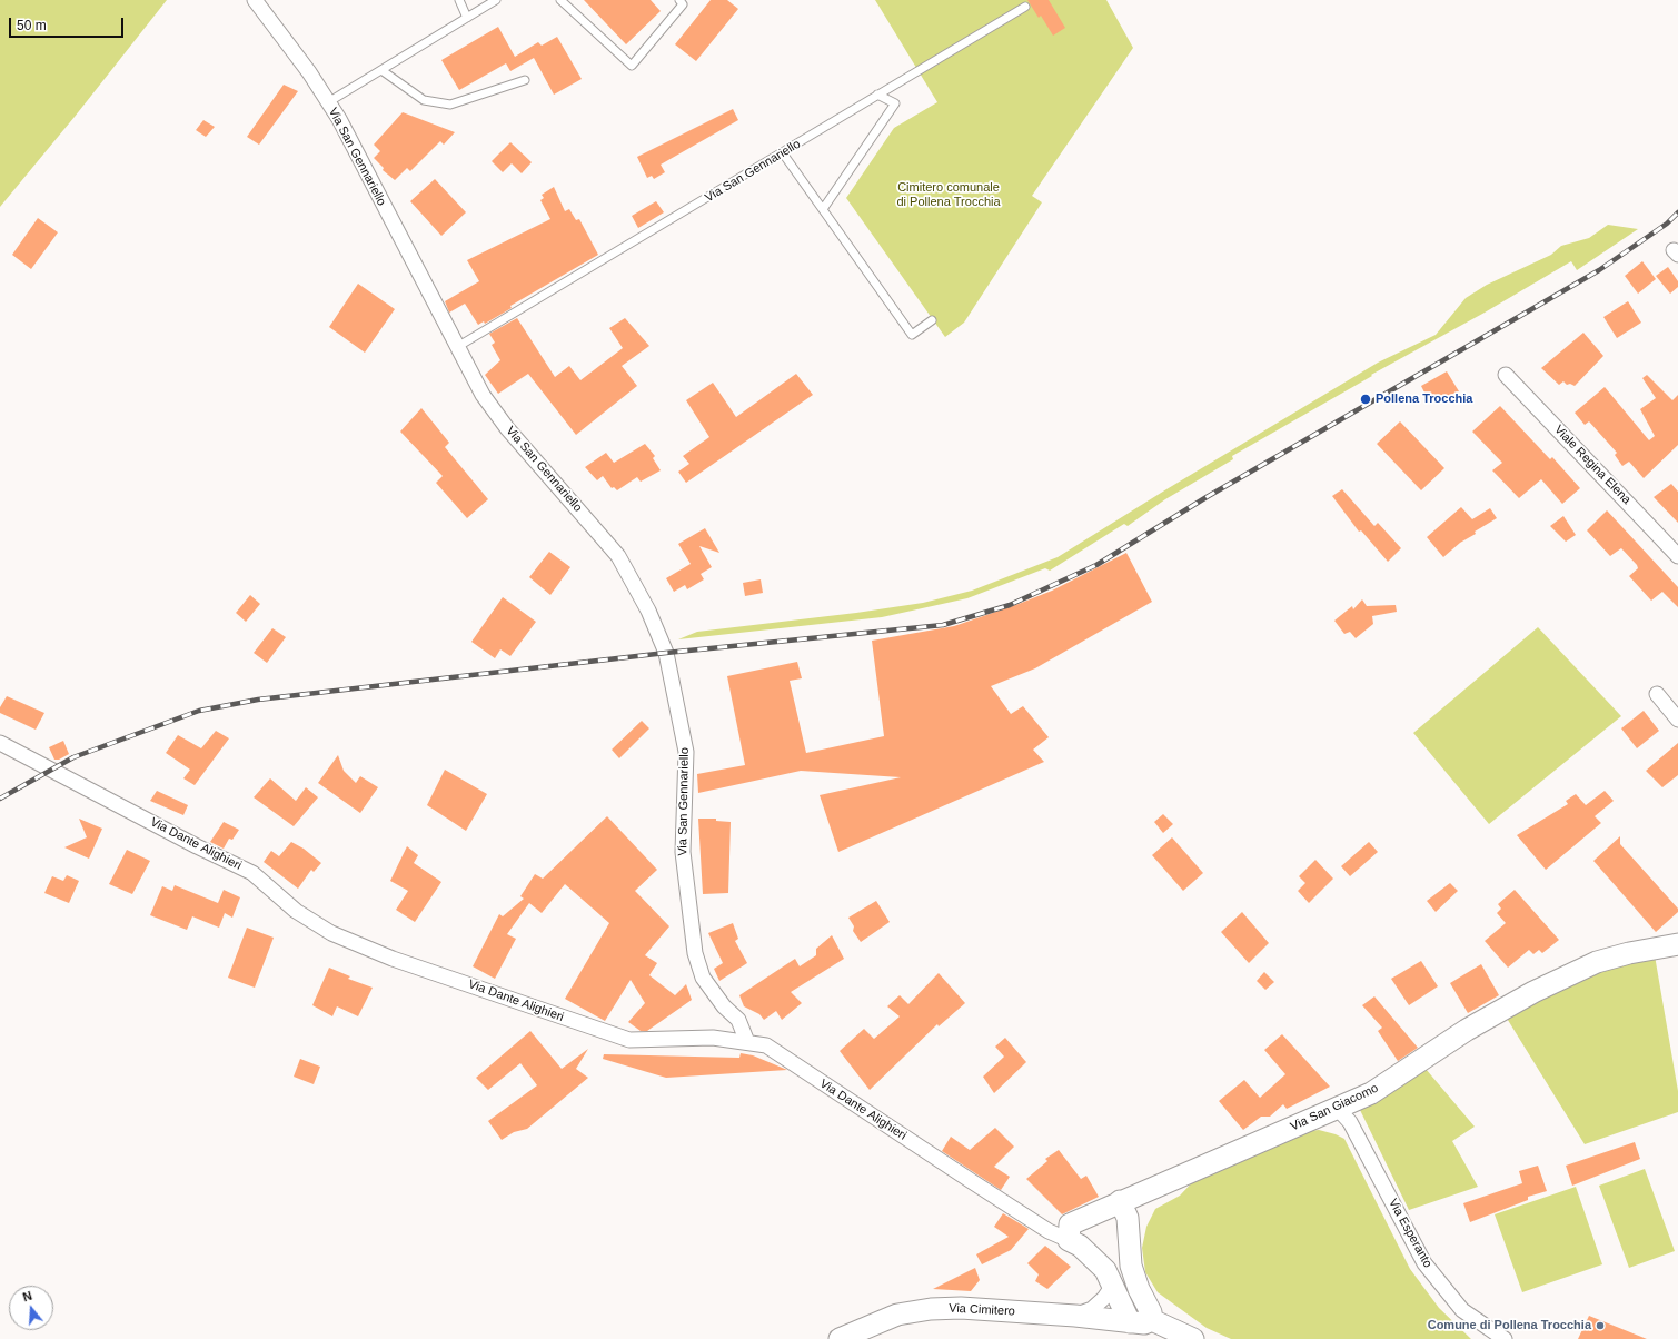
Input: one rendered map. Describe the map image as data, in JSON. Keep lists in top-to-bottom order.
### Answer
{
  "streets": {
    "street": [
      "Via San Gennariello",
      "Viale Regina Elena",
      "Via Dante Alighieri",
      "Via San Giacomo",
      "Via Esperanto",
      "Via Cimitero"
    ]
  },
  "crossings": [
    ["Via San Gennariello", "Via Dante Alighieri"],
    ["Via Dante Alighieri", "Via San Giacomo"],
    ["Via Dante Alighieri", "Via Cimitero"],
    ["Via San Giacomo", "Via Esperanto"]
  ],
  "parks": ["Cimitero comunale di Pollena Trocchia"],
  "places": ["Pollena Trocchia", "Comune di Pollena Trocchia"],
  "scale_bar": "50 m",
  "north": "top"
}
